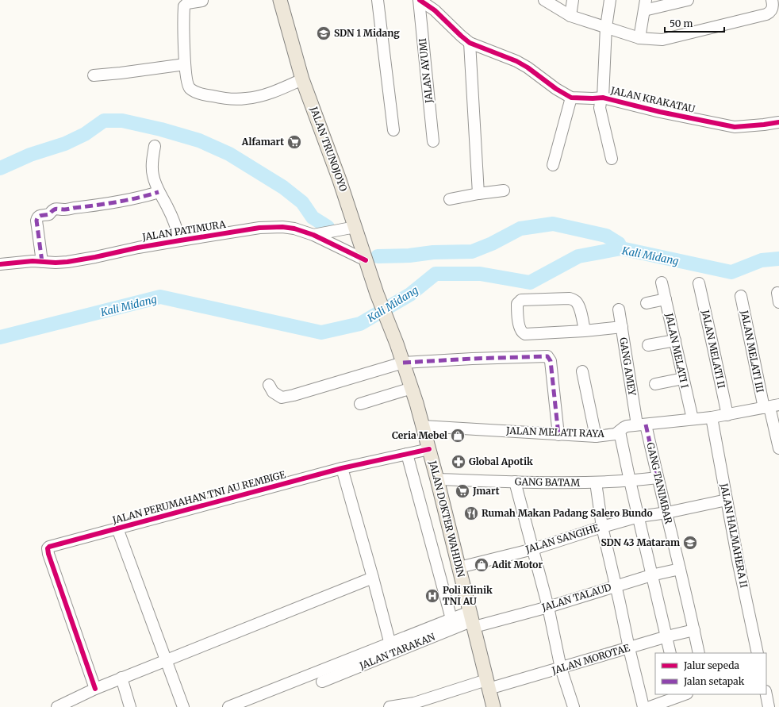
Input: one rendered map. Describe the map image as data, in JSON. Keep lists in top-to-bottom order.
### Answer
{
  "streets": {
    "main road": ["JALAN TRUNOJOYO", "JALAN DOKTER WAHIDIN"],
    "street": [
      "JALAN AYUMI",
      "JALAN KRAKATAU",
      "JALAN PATIMURA",
      "JALAN MELATI II",
      "JALAN MELATI I",
      "JALAN MELATI III",
      "GANG AMEY",
      "JALAN MELATI RAYA",
      "GANG BATAM",
      "GANG TANIMBAR",
      "JALAN PERUMAHAN TNI AU REMBIGE",
      "JALAN HALMAHERA II",
      "JALAN SANGIHE",
      "JALAN TALAUD",
      "JALAN TARAKAN",
      "JALAN MOROTAE"
    ]
  },
  "crossings": [
    ["JALAN AYUMI", "JALAN KRAKATAU"],
    ["JALAN TRUNOJOYO", "JALAN PATIMURA"],
    ["JALAN TRUNOJOYO", "JALAN DOKTER WAHIDIN"],
    ["JALAN MELATI II", "JALAN MELATI RAYA"],
    ["JALAN MELATI I", "JALAN MELATI RAYA"],
    ["JALAN MELATI III", "JALAN MELATI RAYA"],
    ["GANG AMEY", "JALAN MELATI RAYA"],
    ["GANG AMEY", "GANG TANIMBAR"],
    ["JALAN MELATI RAYA", "GANG TANIMBAR"],
    ["JALAN MELATI RAYA", "JALAN DOKTER WAHIDIN"],
    ["JALAN MELATI RAYA", "JALAN HALMAHERA II"],
    ["GANG BATAM", "GANG TANIMBAR"],
    ["GANG BATAM", "JALAN DOKTER WAHIDIN"],
    ["GANG TANIMBAR", "JALAN SANGIHE"],
    ["GANG TANIMBAR", "JALAN TALAUD"],
    ["GANG TANIMBAR", "JALAN MOROTAE"],
    ["JALAN PERUMAHAN TNI AU REMBIGE", "JALAN DOKTER WAHIDIN"],
    ["JALAN DOKTER WAHIDIN", "JALAN SANGIHE"],
    ["JALAN DOKTER WAHIDIN", "JALAN TALAUD"],
    ["JALAN DOKTER WAHIDIN", "JALAN TARAKAN"],
    ["JALAN DOKTER WAHIDIN", "JALAN MOROTAE"],
    ["JALAN HALMAHERA II", "JALAN SANGIHE"],
    ["JALAN TALAUD", "JALAN TARAKAN"]
  ],
  "water": ["Kali Midang"],
  "places": {
    "school or university": ["SDN 1 Midang", "SDN 43 Mataram"],
    "supermarket": ["Alfamart", "Jmart"],
    "shop": ["Ceria Mebel", "Adit Motor"],
    "pharmacy": ["Global Apotik"],
    "restaurant": ["Rumah Makan Padang Salero Bundo"],
    "hospital": ["Poli Klinik TNI AU"]
  },
  "legend": ["Jalur sepeda", "Jalan setapak"],
  "scale_bar": "50 m"
}
